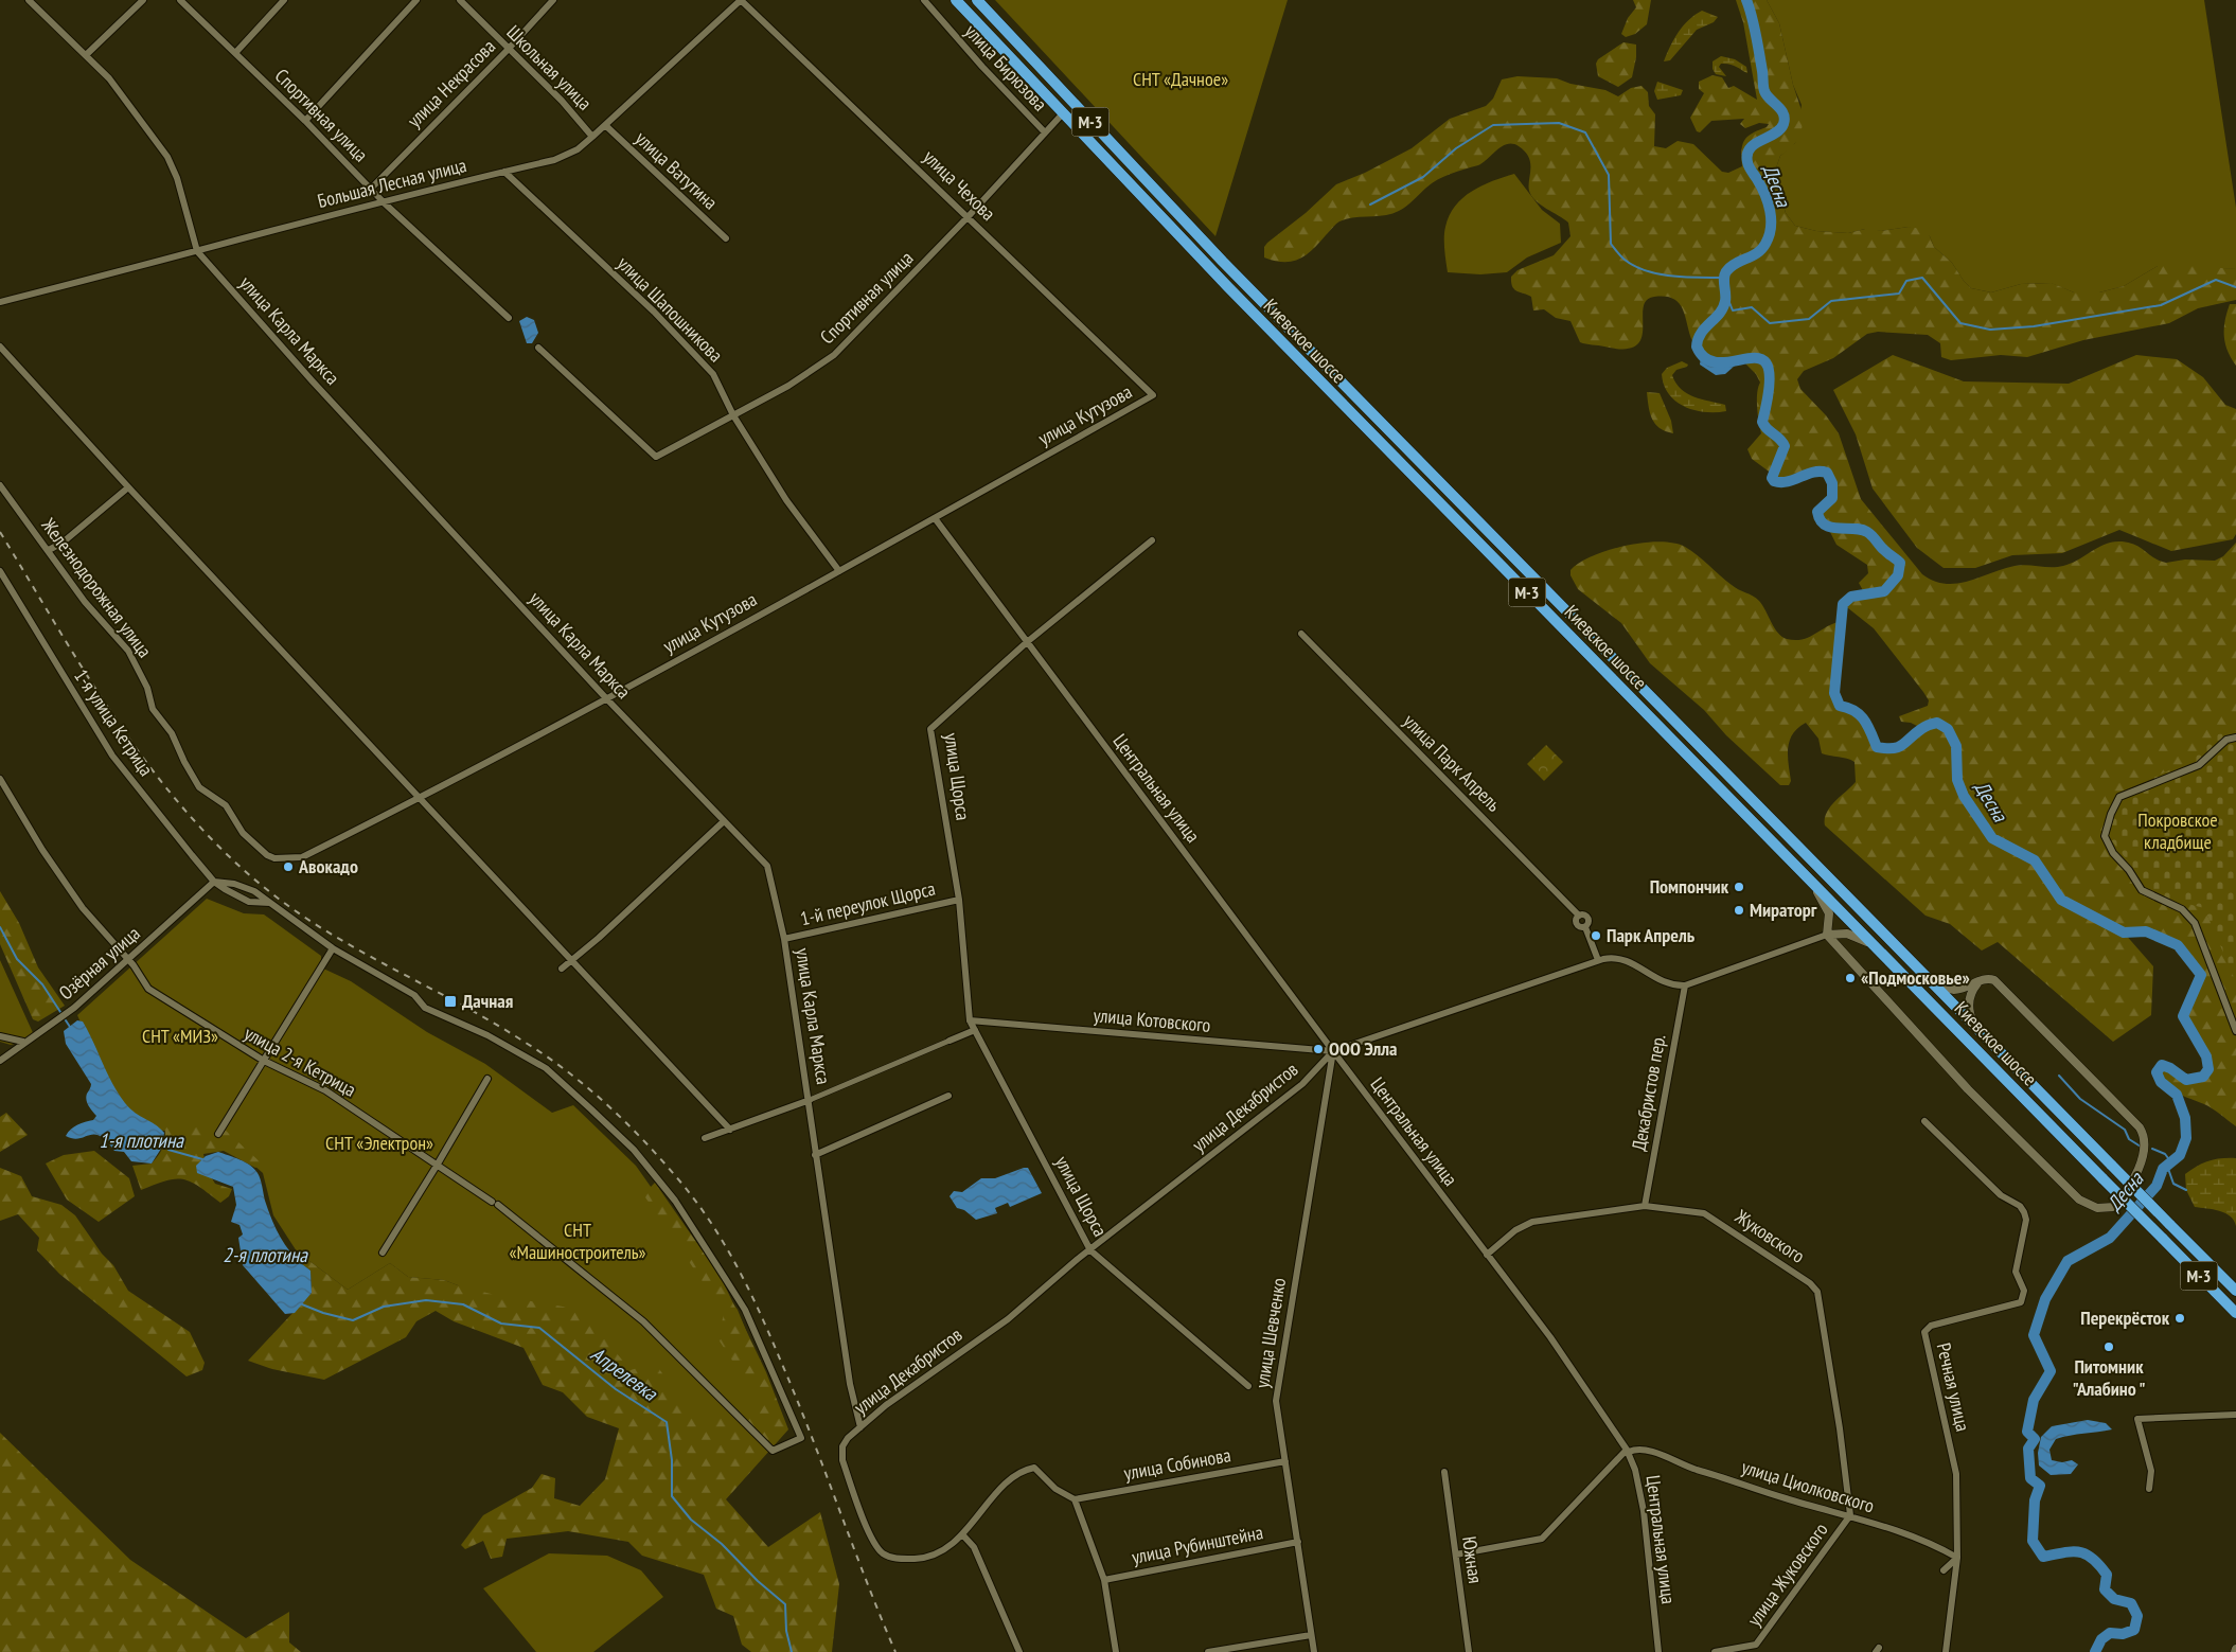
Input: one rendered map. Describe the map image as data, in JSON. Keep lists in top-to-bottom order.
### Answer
{
  "streets": {
    "highway": ["М-3", "Киевское шоссе"],
    "street": [
      "Школьная улица",
      "улица Бирюзова",
      "улица Некрасова",
      "Спортивная улица",
      "улица Ватутина",
      "Большая Лесная улица",
      "улица Чехова",
      "улица Шапошникова",
      "улица Карла Маркса",
      "улица Кутузова",
      "Железнодорожная улица",
      "1-я улица Кетрица",
      "улица Парк Апрель",
      "улица Щорса",
      "Центральная улица",
      "1-й переулок Щорса",
      "Озёрная улица",
      "улица Котовского",
      "улица 2-я Кетрица",
      "Декабристов пер.",
      "улица Декабристов",
      "Жуковского",
      "улица Шевченко",
      "Речная улица",
      "улица Собинова",
      "улица Циолковского",
      "улица Рубинштейна",
      "Южная",
      "улица Жуковского"
    ]
  },
  "crossings": [
    ["Школьная улица", "улица Некрасова"],
    ["Школьная улица", "Большая Лесная улица"],
    ["улица Бирюзова", "Спортивная улица"],
    ["улица Некрасова", "Спортивная улица"],
    ["Спортивная улица", "Большая Лесная улица"],
    ["Спортивная улица", "улица Чехова"],
    ["Спортивная улица", "улица Шапошникова"],
    ["Спортивная улица", "Киевское шоссе"],
    ["улица Ватутина", "Большая Лесная улица"],
    ["Большая Лесная улица", "улица Чехова"],
    ["Большая Лесная улица", "улица Шапошникова"],
    ["Большая Лесная улица", "улица Карла Маркса"],
    ["улица Чехова", "улица Кутузова"],
    ["улица Шапошникова", "улица Кутузова"],
    ["улица Карла Маркса", "улица Кутузова"],
    ["улица Карла Маркса", "1-й переулок Щорса"],
    ["улица Карла Маркса", "улица Декабристов"],
    ["улица Кутузова", "Железнодорожная улица"],
    ["улица Кутузова", "Центральная улица"],
    ["1-я улица Кетрица", "Озёрная улица"],
    ["улица Парк Апрель", "улица Декабристов"],
    ["улица Щорса", "Центральная улица"],
    ["улица Щорса", "1-й переулок Щорса"],
    ["улица Щорса", "улица Котовского"],
    ["улица Щорса", "улица Декабристов"],
    ["Центральная улица", "улица Котовского"],
    ["Центральная улица", "улица Декабристов"],
    ["Центральная улица", "Жуковского"],
    ["Центральная улица", "улица Шевченко"],
    ["Центральная улица", "улица Циолковского"],
    ["Озёрная улица", "улица 2-я Кетрица"],
    ["улица Котовского", "улица Декабристов"],
    ["улица Котовского", "улица Шевченко"],
    ["Декабристов пер.", "улица Декабристов"],
    ["Декабристов пер.", "Жуковского"],
    ["улица Декабристов", "улица Шевченко"],
    ["Жуковского", "улица Циолковского"],
    ["Жуковского", "улица Жуковского"],
    ["улица Шевченко", "улица Собинова"],
    ["улица Шевченко", "улица Рубинштейна"],
    ["Речная улица", "улица Циолковского"],
    ["улица Циолковского", "улица Жуковского"]
  ],
  "water": [
    "Десна",
    "1-я плотина",
    "2-я плотина",
    "Апрелевка"
  ],
  "parks": [
    "СНТ «Дачное»",
    "Покровское кладбище",
    "СНТ «МИЗ»",
    "СНТ «Электрон»",
    "СНТ «Машиностроитель»"
  ],
  "places": {
    "other": [
      "Авокадо",
      "Помпончик",
      "Мираторг",
      "Парк Апрель",
      "«Подмосковье»",
      "ООО Элла",
      "Перекрёсток",
      "Питомник \"Алабино \""
    ],
    "transit": ["Дачная"]
  }
}
